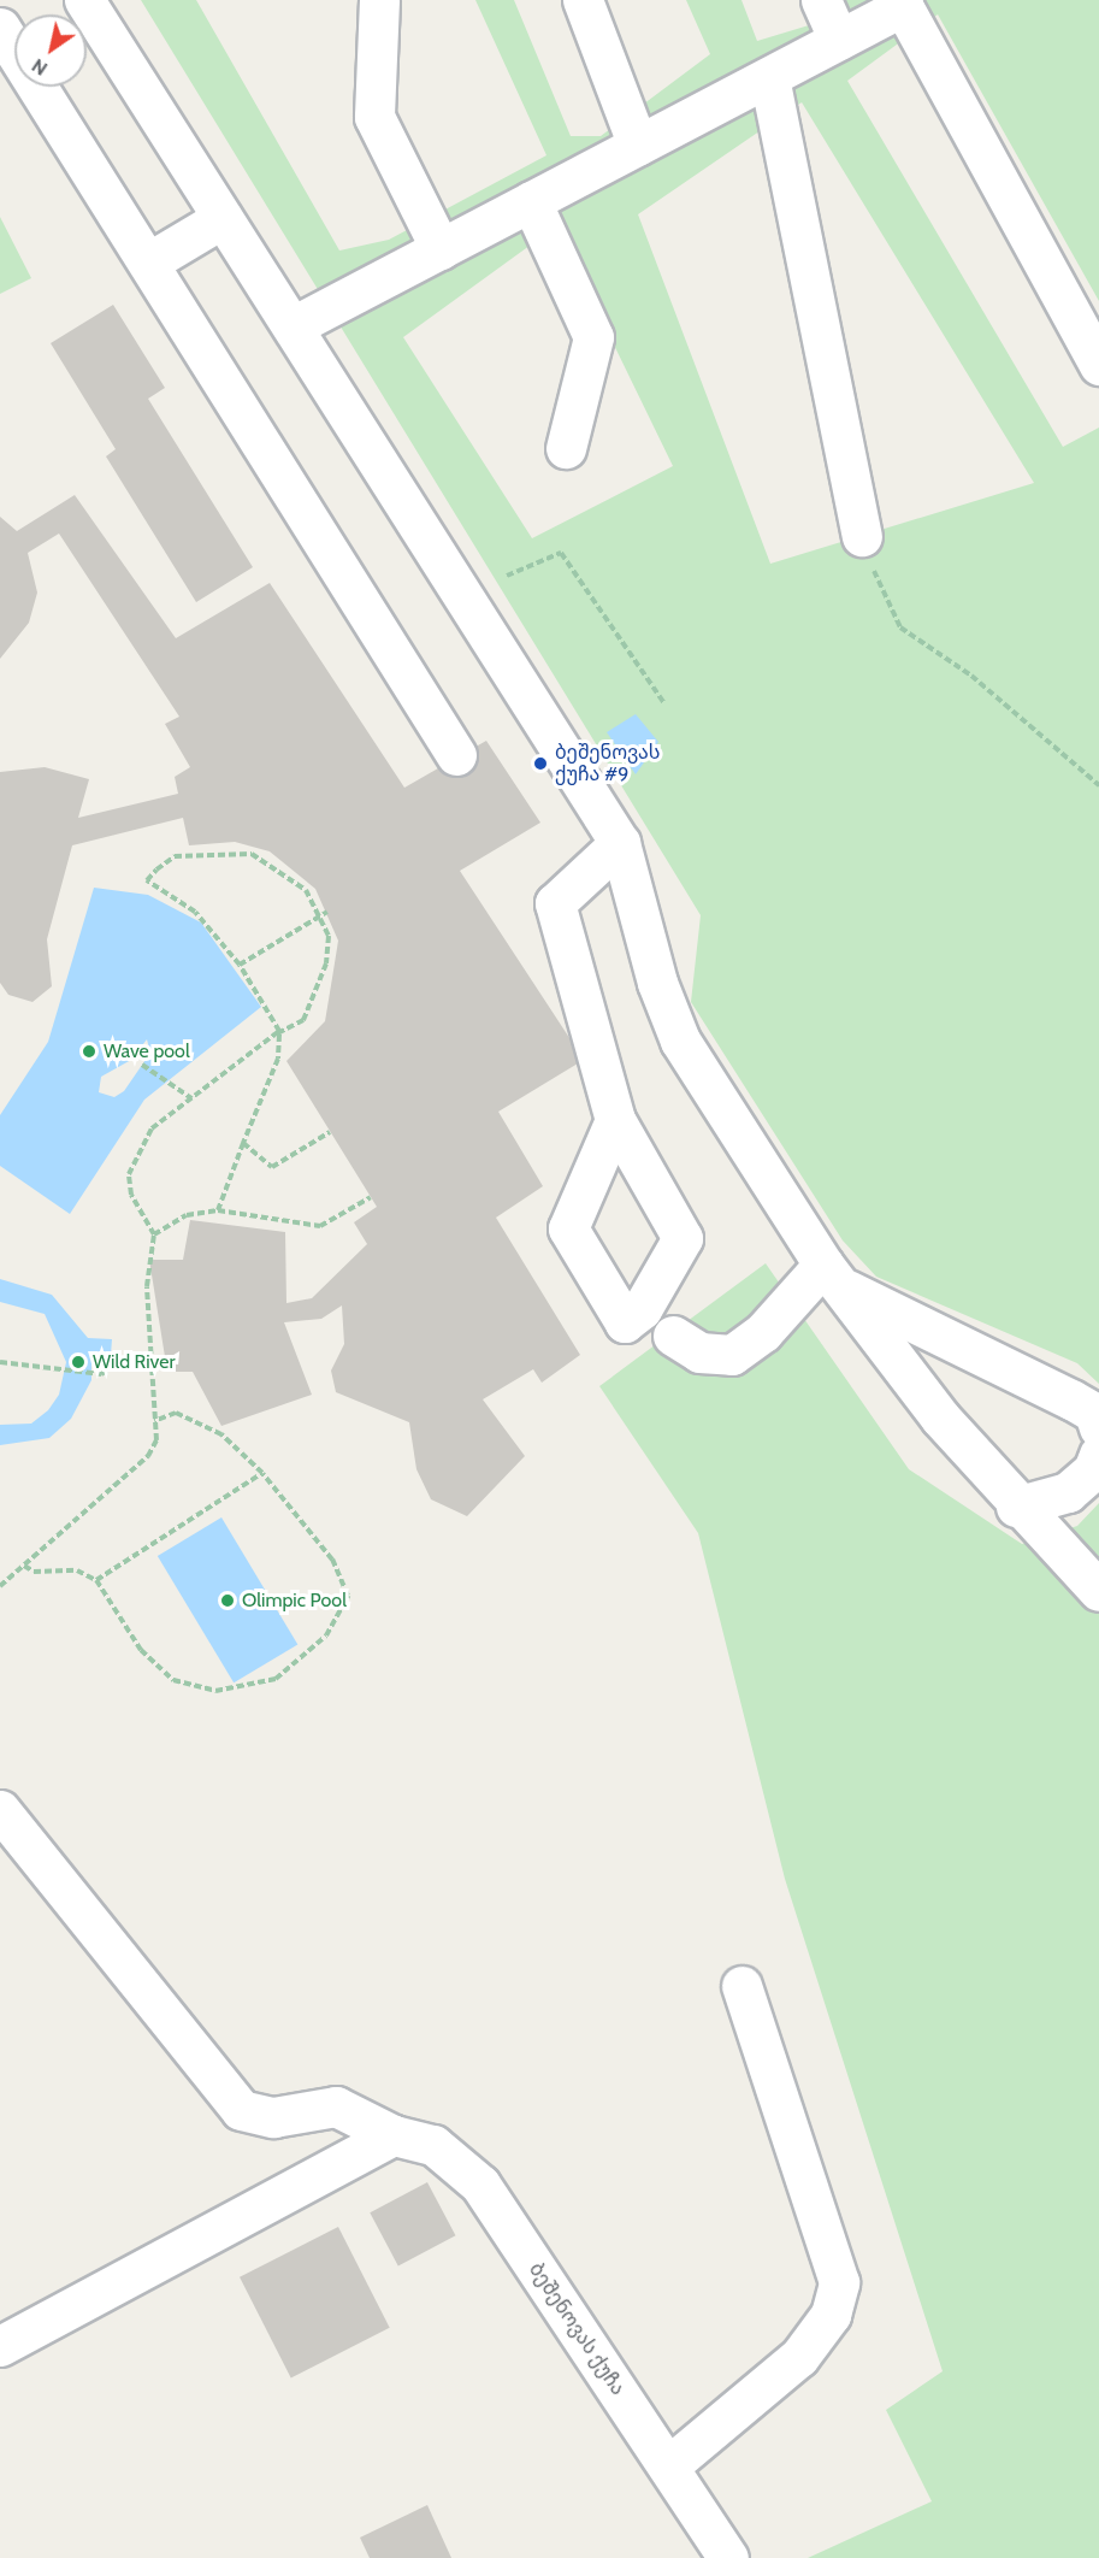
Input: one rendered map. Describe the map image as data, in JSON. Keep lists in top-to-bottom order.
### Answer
{
  "streets": {
    "street": ["ბეშენოვას ქუჩა"]
  },
  "places": [
    "ბეშენოვას ქუჩა #9",
    "Wave pool",
    "Wild River",
    "Olimpic Pool"
  ],
  "north": "bottom left"
}
